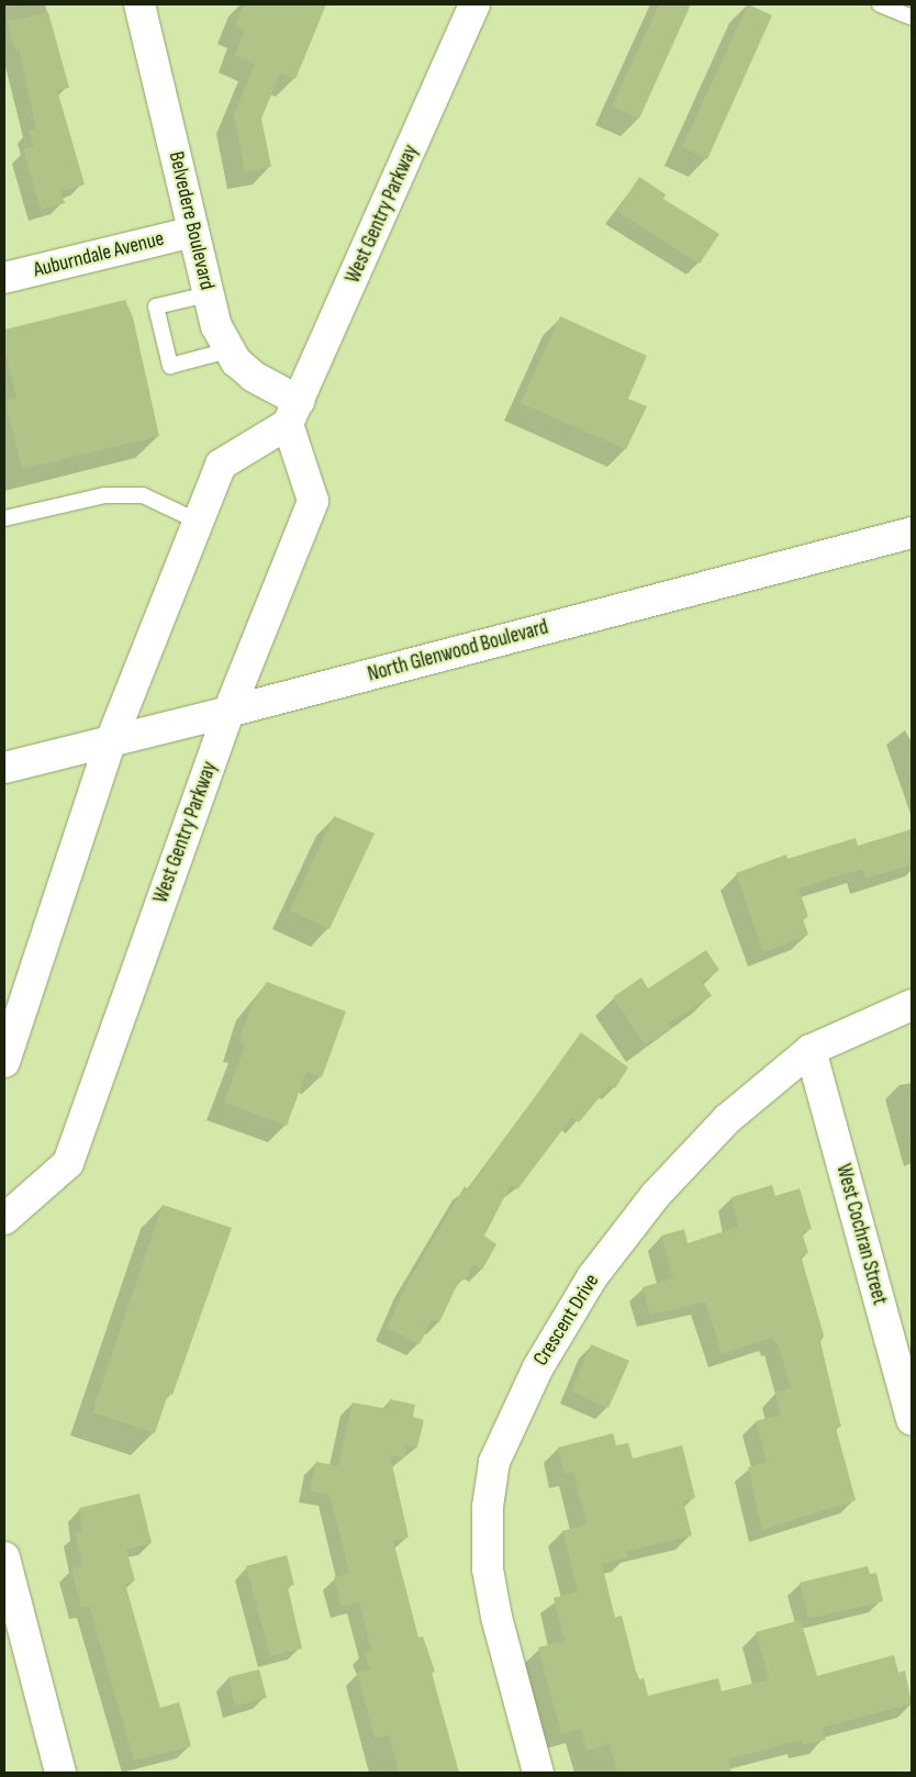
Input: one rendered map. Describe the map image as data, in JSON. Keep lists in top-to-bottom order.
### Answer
{
  "streets": {
    "street": [
      "West Gentry Parkway",
      "Belvedere Boulevard",
      "Auburndale Avenue",
      "North Glenwood Boulevard",
      "West Cochran Street",
      "Crescent Drive"
    ]
  },
  "crossings": [
    ["West Gentry Parkway", "Belvedere Boulevard"],
    ["West Gentry Parkway", "North Glenwood Boulevard"],
    ["Belvedere Boulevard", "Auburndale Avenue"],
    ["West Cochran Street", "Crescent Drive"]
  ]
}
